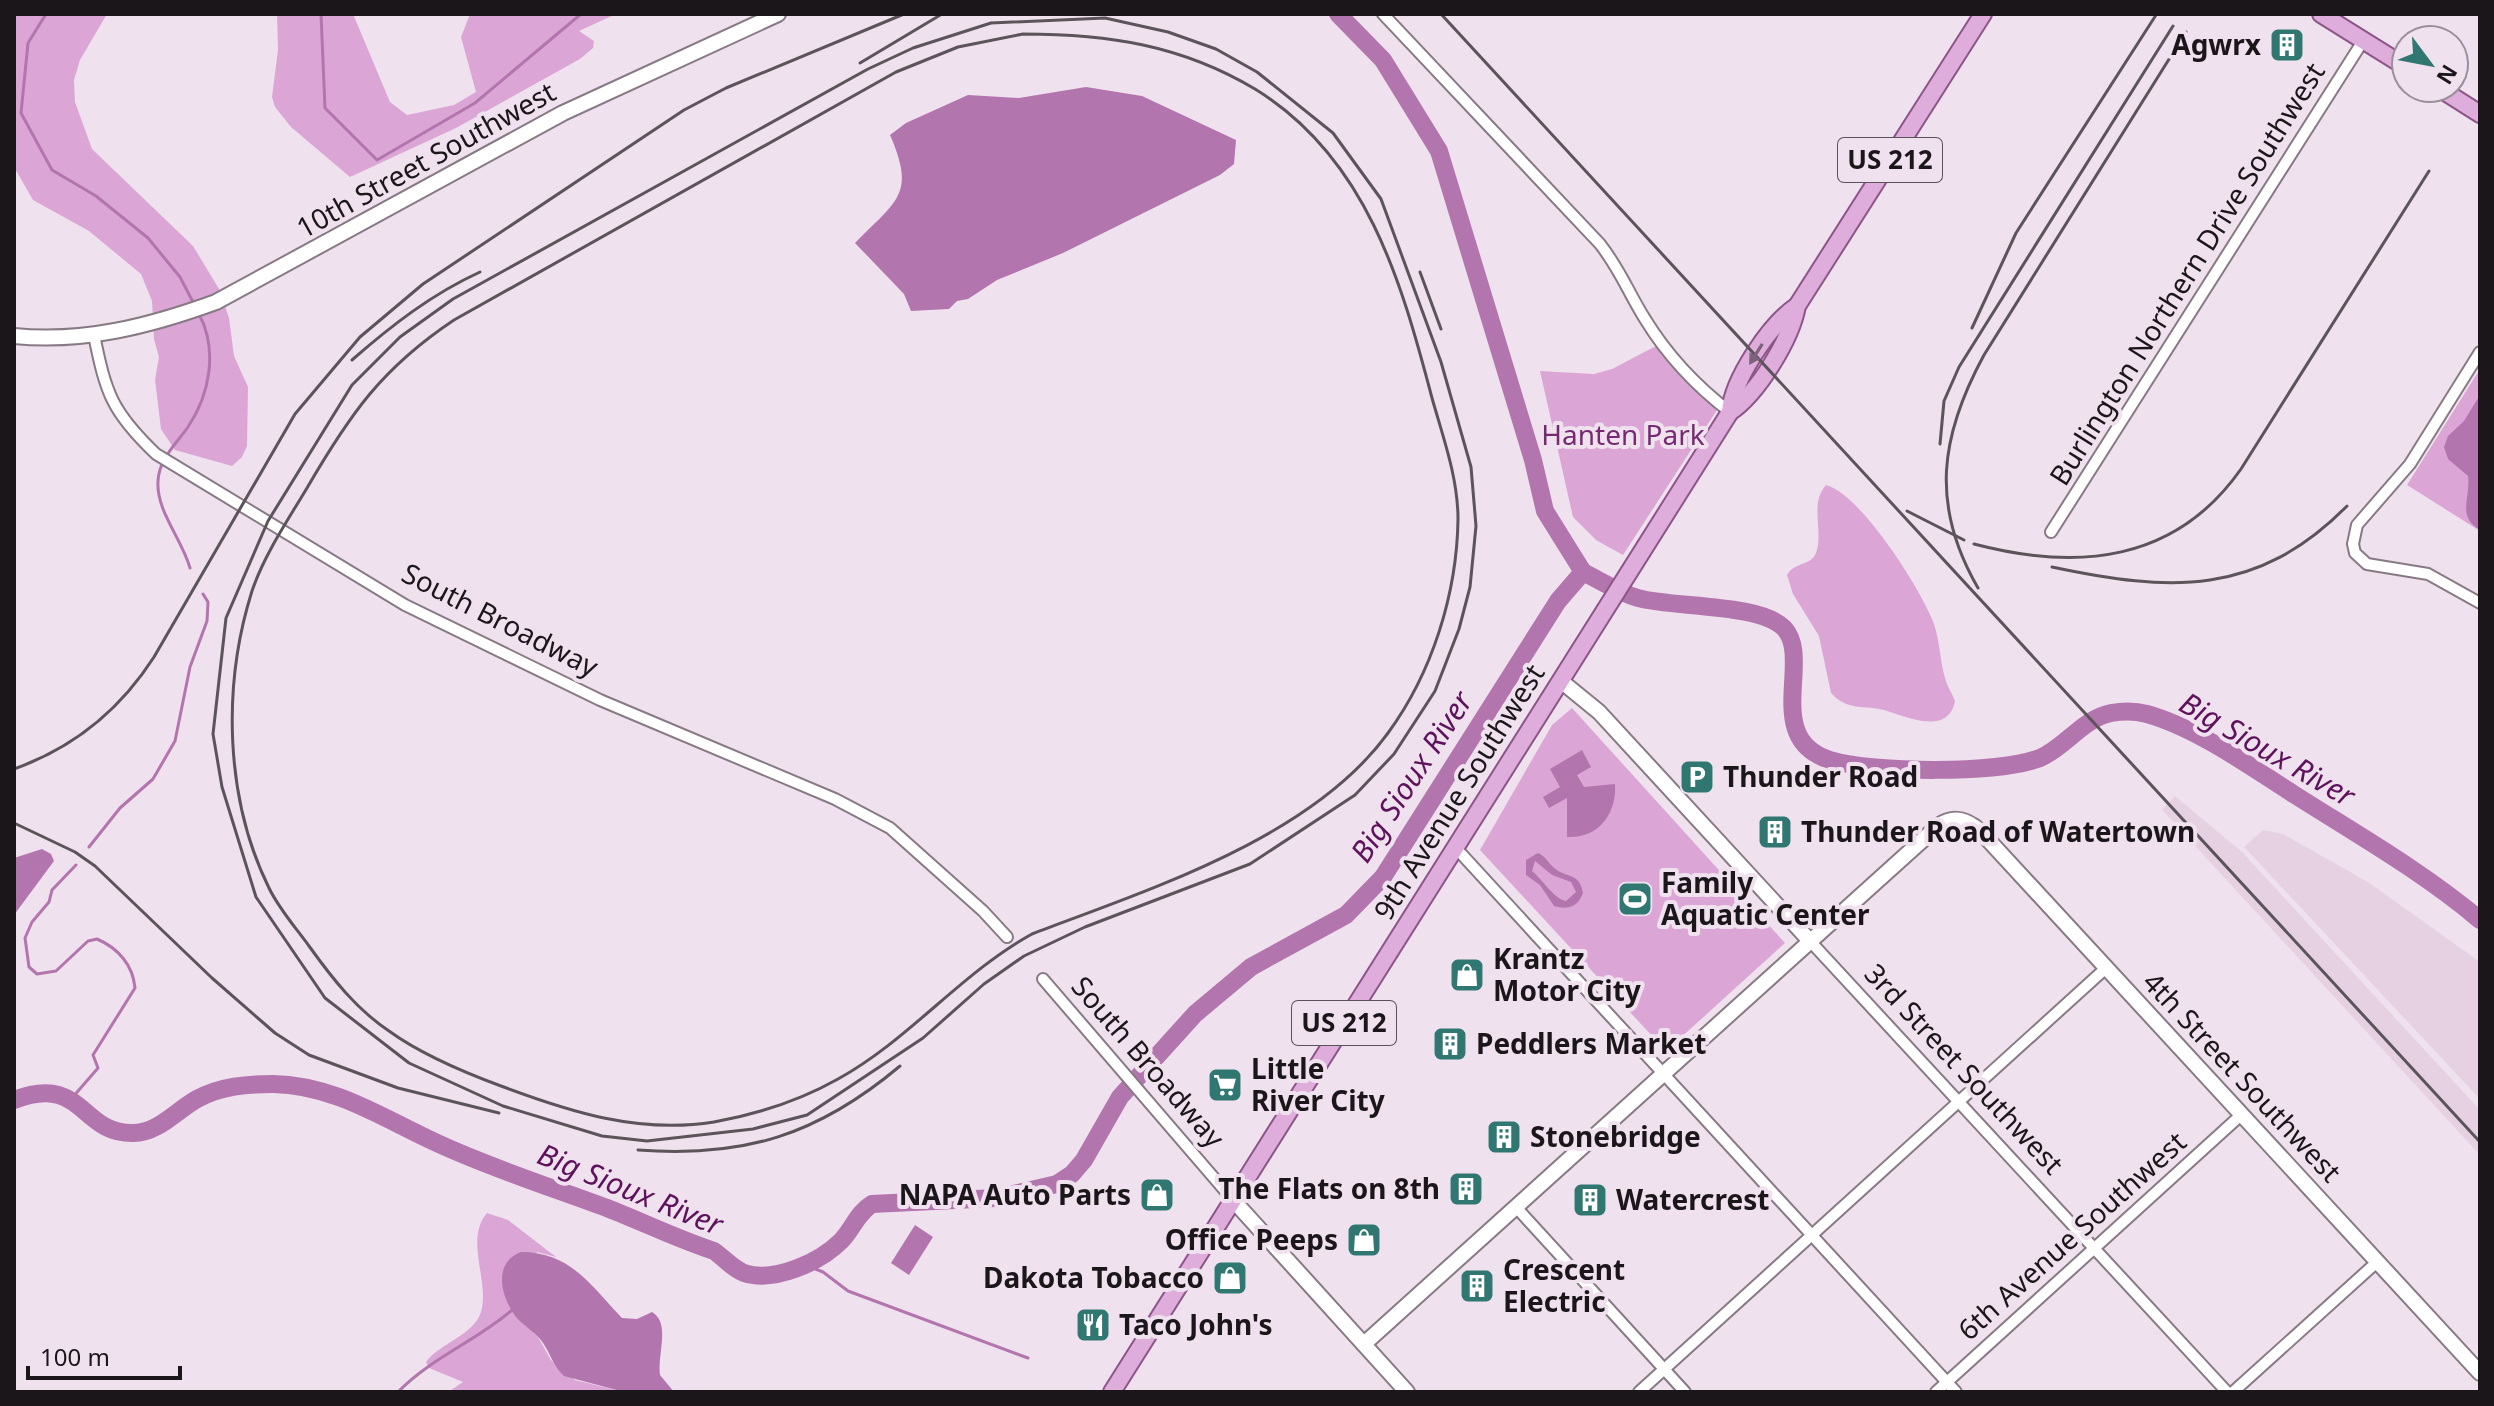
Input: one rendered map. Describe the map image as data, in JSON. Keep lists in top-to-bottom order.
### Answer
{
  "streets": {
    "main road": ["US 212", "9th Avenue Southwest"],
    "street": [
      "10th Street Southwest",
      "Burlington Northern Drive Southwest",
      "South Broadway",
      "3rd Street Southwest",
      "4th Street Southwest",
      "6th Avenue Southwest"
    ]
  },
  "crossings": [
    ["10th Street Southwest", "South Broadway"],
    ["US 212", "South Broadway"],
    ["US 212", "9th Avenue Southwest"],
    ["South Broadway", "9th Avenue Southwest"],
    ["9th Avenue Southwest", "3rd Street Southwest"],
    ["3rd Street Southwest", "4th Street Southwest"],
    ["3rd Street Southwest", "6th Avenue Southwest"],
    ["4th Street Southwest", "6th Avenue Southwest"]
  ],
  "water": ["Big Sioux River"],
  "parks": ["Hanten Park"],
  "places": {
    "building": [
      "Agwrx",
      "Thunder Road of Watertown",
      "Peddlers Market",
      "Stonebridge",
      "The Flats on 8th",
      "Watercrest",
      "Crescent Electric"
    ],
    "parking": ["Thunder Road"],
    "sports": ["Family Aquatic Center"],
    "shop": [
      "Krantz Motor City",
      "NAPA Auto Parts",
      "Office Peeps",
      "Dakota Tobacco"
    ],
    "supermarket": ["Little River City"],
    "restaurant": ["Taco John's"]
  },
  "scale_bar": "100 m",
  "north": "bottom right"
}
